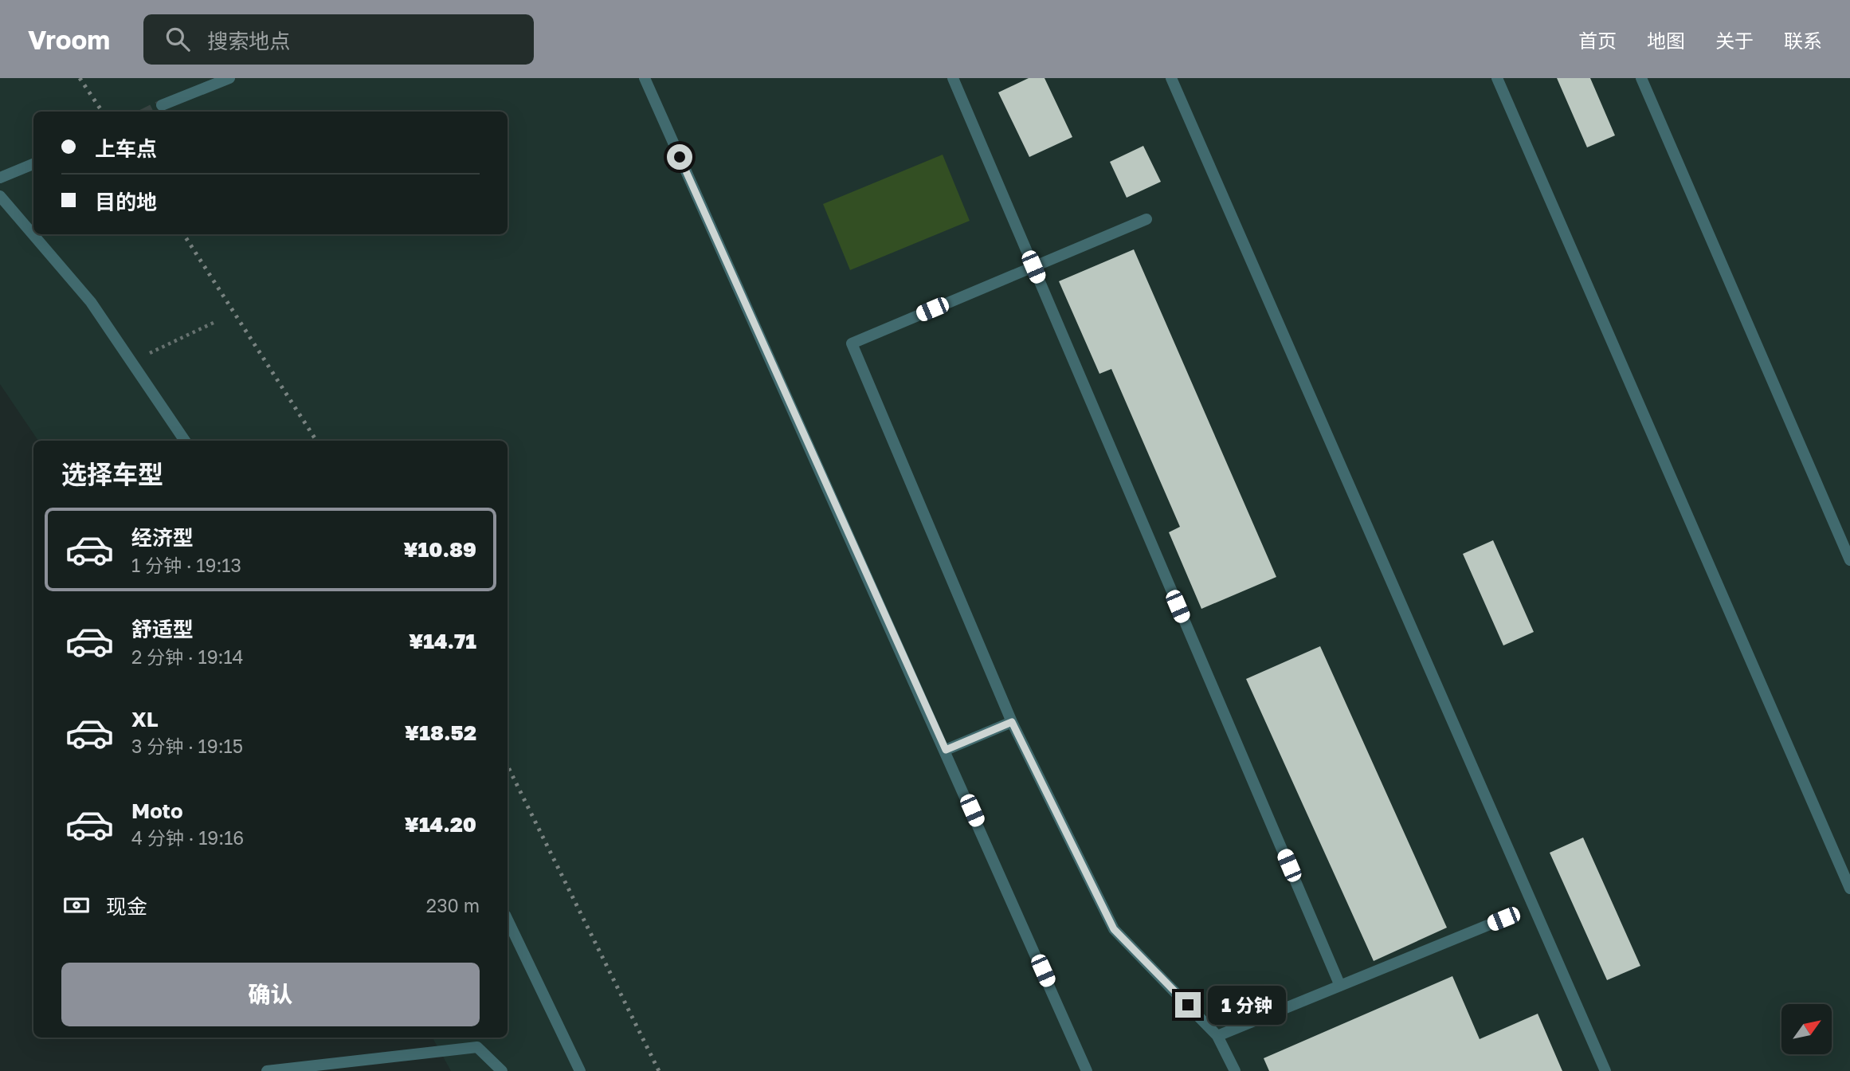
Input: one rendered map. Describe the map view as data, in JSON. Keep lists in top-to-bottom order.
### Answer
{
  "north": "top right",
  "page": {
    "header": "Vroom",
    "search": "搜索地点",
    "nav": [
      "首页",
      "地图",
      "关于",
      "联系"
    ],
    "banner": ["上车点", "目的地"],
    "heading": "选择车型",
    "list": [
      {
        "name": "经济型",
        "note": "1 分钟 · 19:13",
        "value": "¥10.89"
      },
      {
        "name": "舒适型",
        "note": "2 分钟 · 19:14",
        "value": "¥14.71"
      },
      {
        "name": "XL",
        "note": "3 分钟 · 19:15",
        "value": "¥18.52"
      },
      {
        "name": "Moto",
        "note": "4 分钟 · 19:16",
        "value": "¥14.20"
      }
    ],
    "pay": ["现金", "230 m"],
    "buttons": "确认",
    "bubble": "1 分钟"
  }
}
